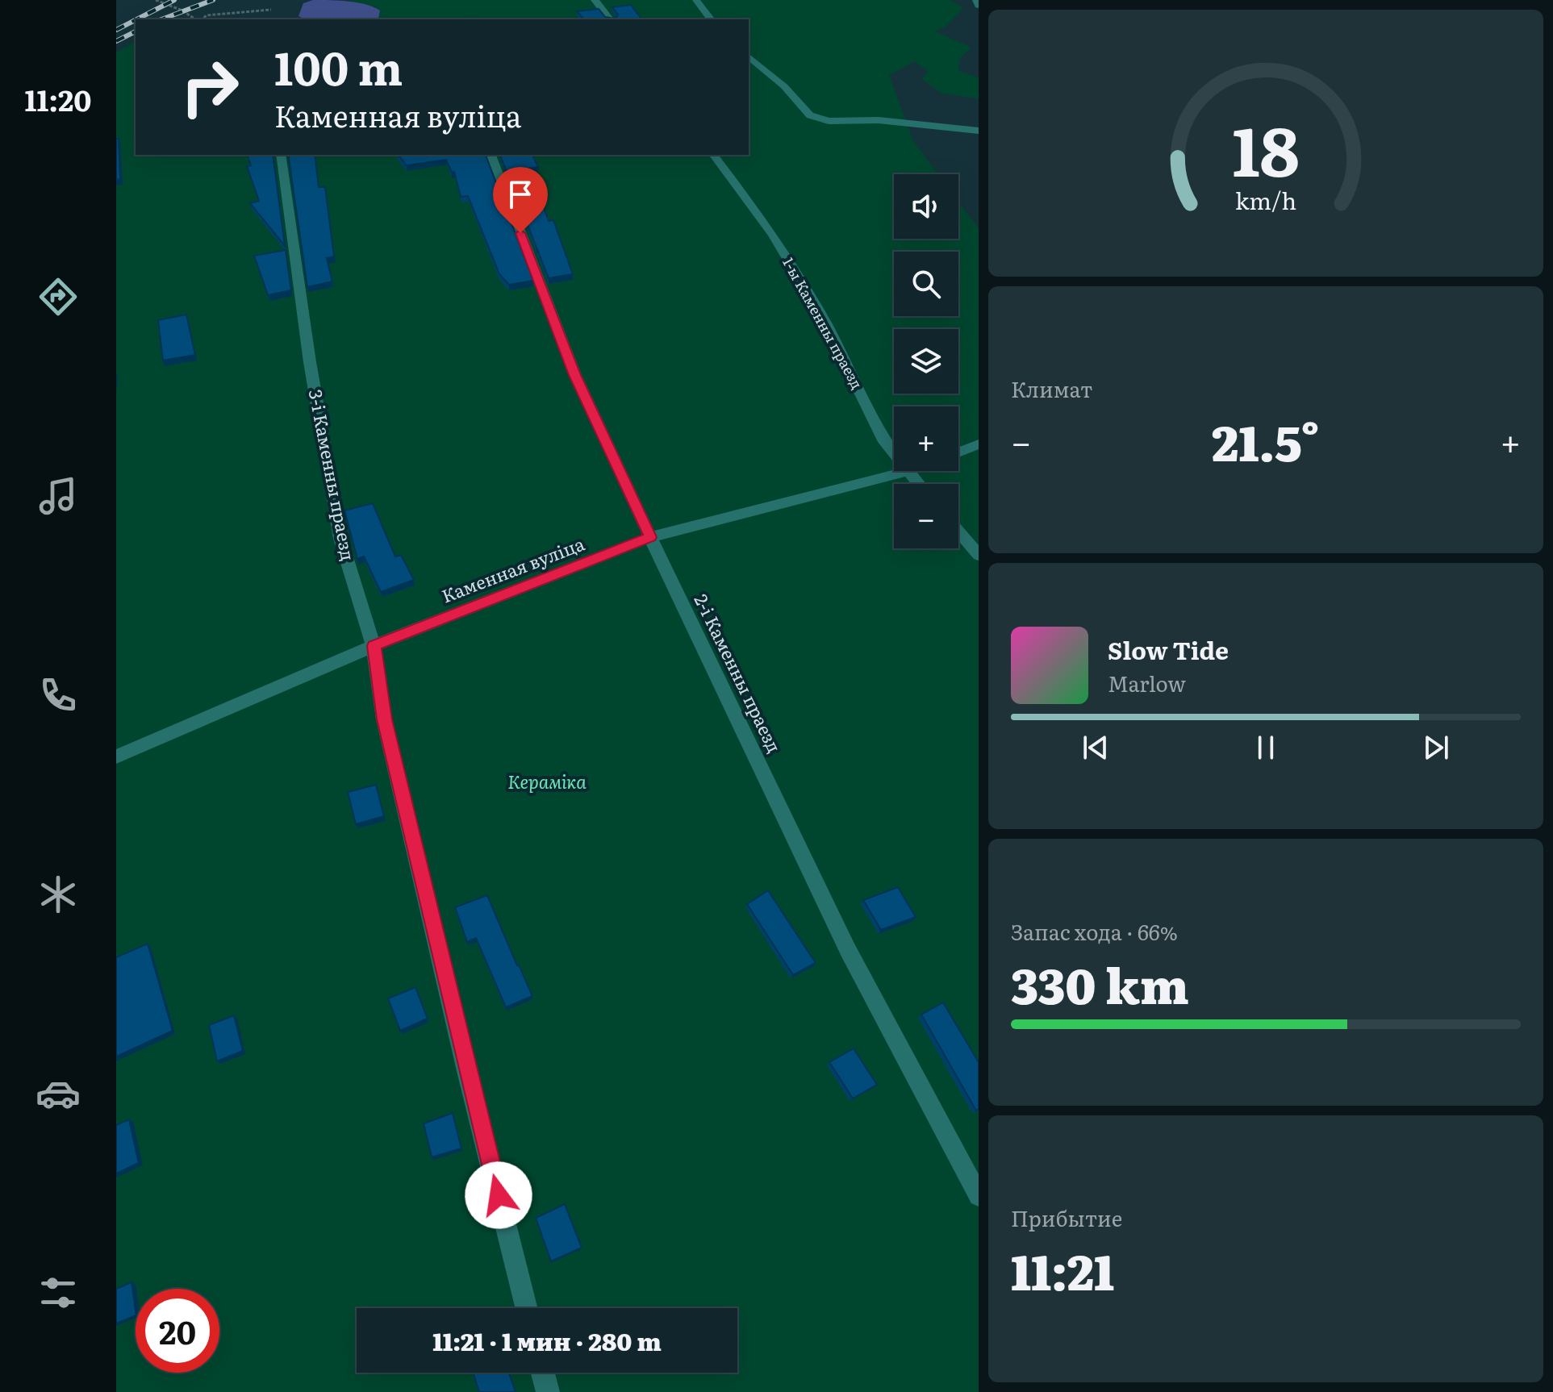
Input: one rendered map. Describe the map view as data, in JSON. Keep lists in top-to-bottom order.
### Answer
{
  "streets": {
    "lane": [
      "1-ы Каменны праезд",
      "3-і Каменны праезд",
      "Каменная вуліца",
      "2-і Каменны праезд"
    ]
  },
  "crossings": [
    ["1-ы Каменны праезд", "Каменная вуліца"],
    ["3-і Каменны праезд", "Каменная вуліца"],
    ["Каменная вуліца", "2-і Каменны праезд"]
  ],
  "parks": ["Кераміка"],
  "page": {
    "tabs": "11:20",
    "turn": ["100 m", "Каменная вуліца"],
    "map_buttons": ["+", "−"],
    "tile": [
      "Климат",
      ["Запас хода · 66%", "330 km"],
      ["Прибытие", "11:21"]
    ],
    "heat": ["−", "21.5°", "+"],
    "song": ["Slow Tide", "Marlow"],
    "limit": "20",
    "trip": "11:21 · 1 мин · 280 m",
    "gauge": ["18", "km/h"]
  }
}
